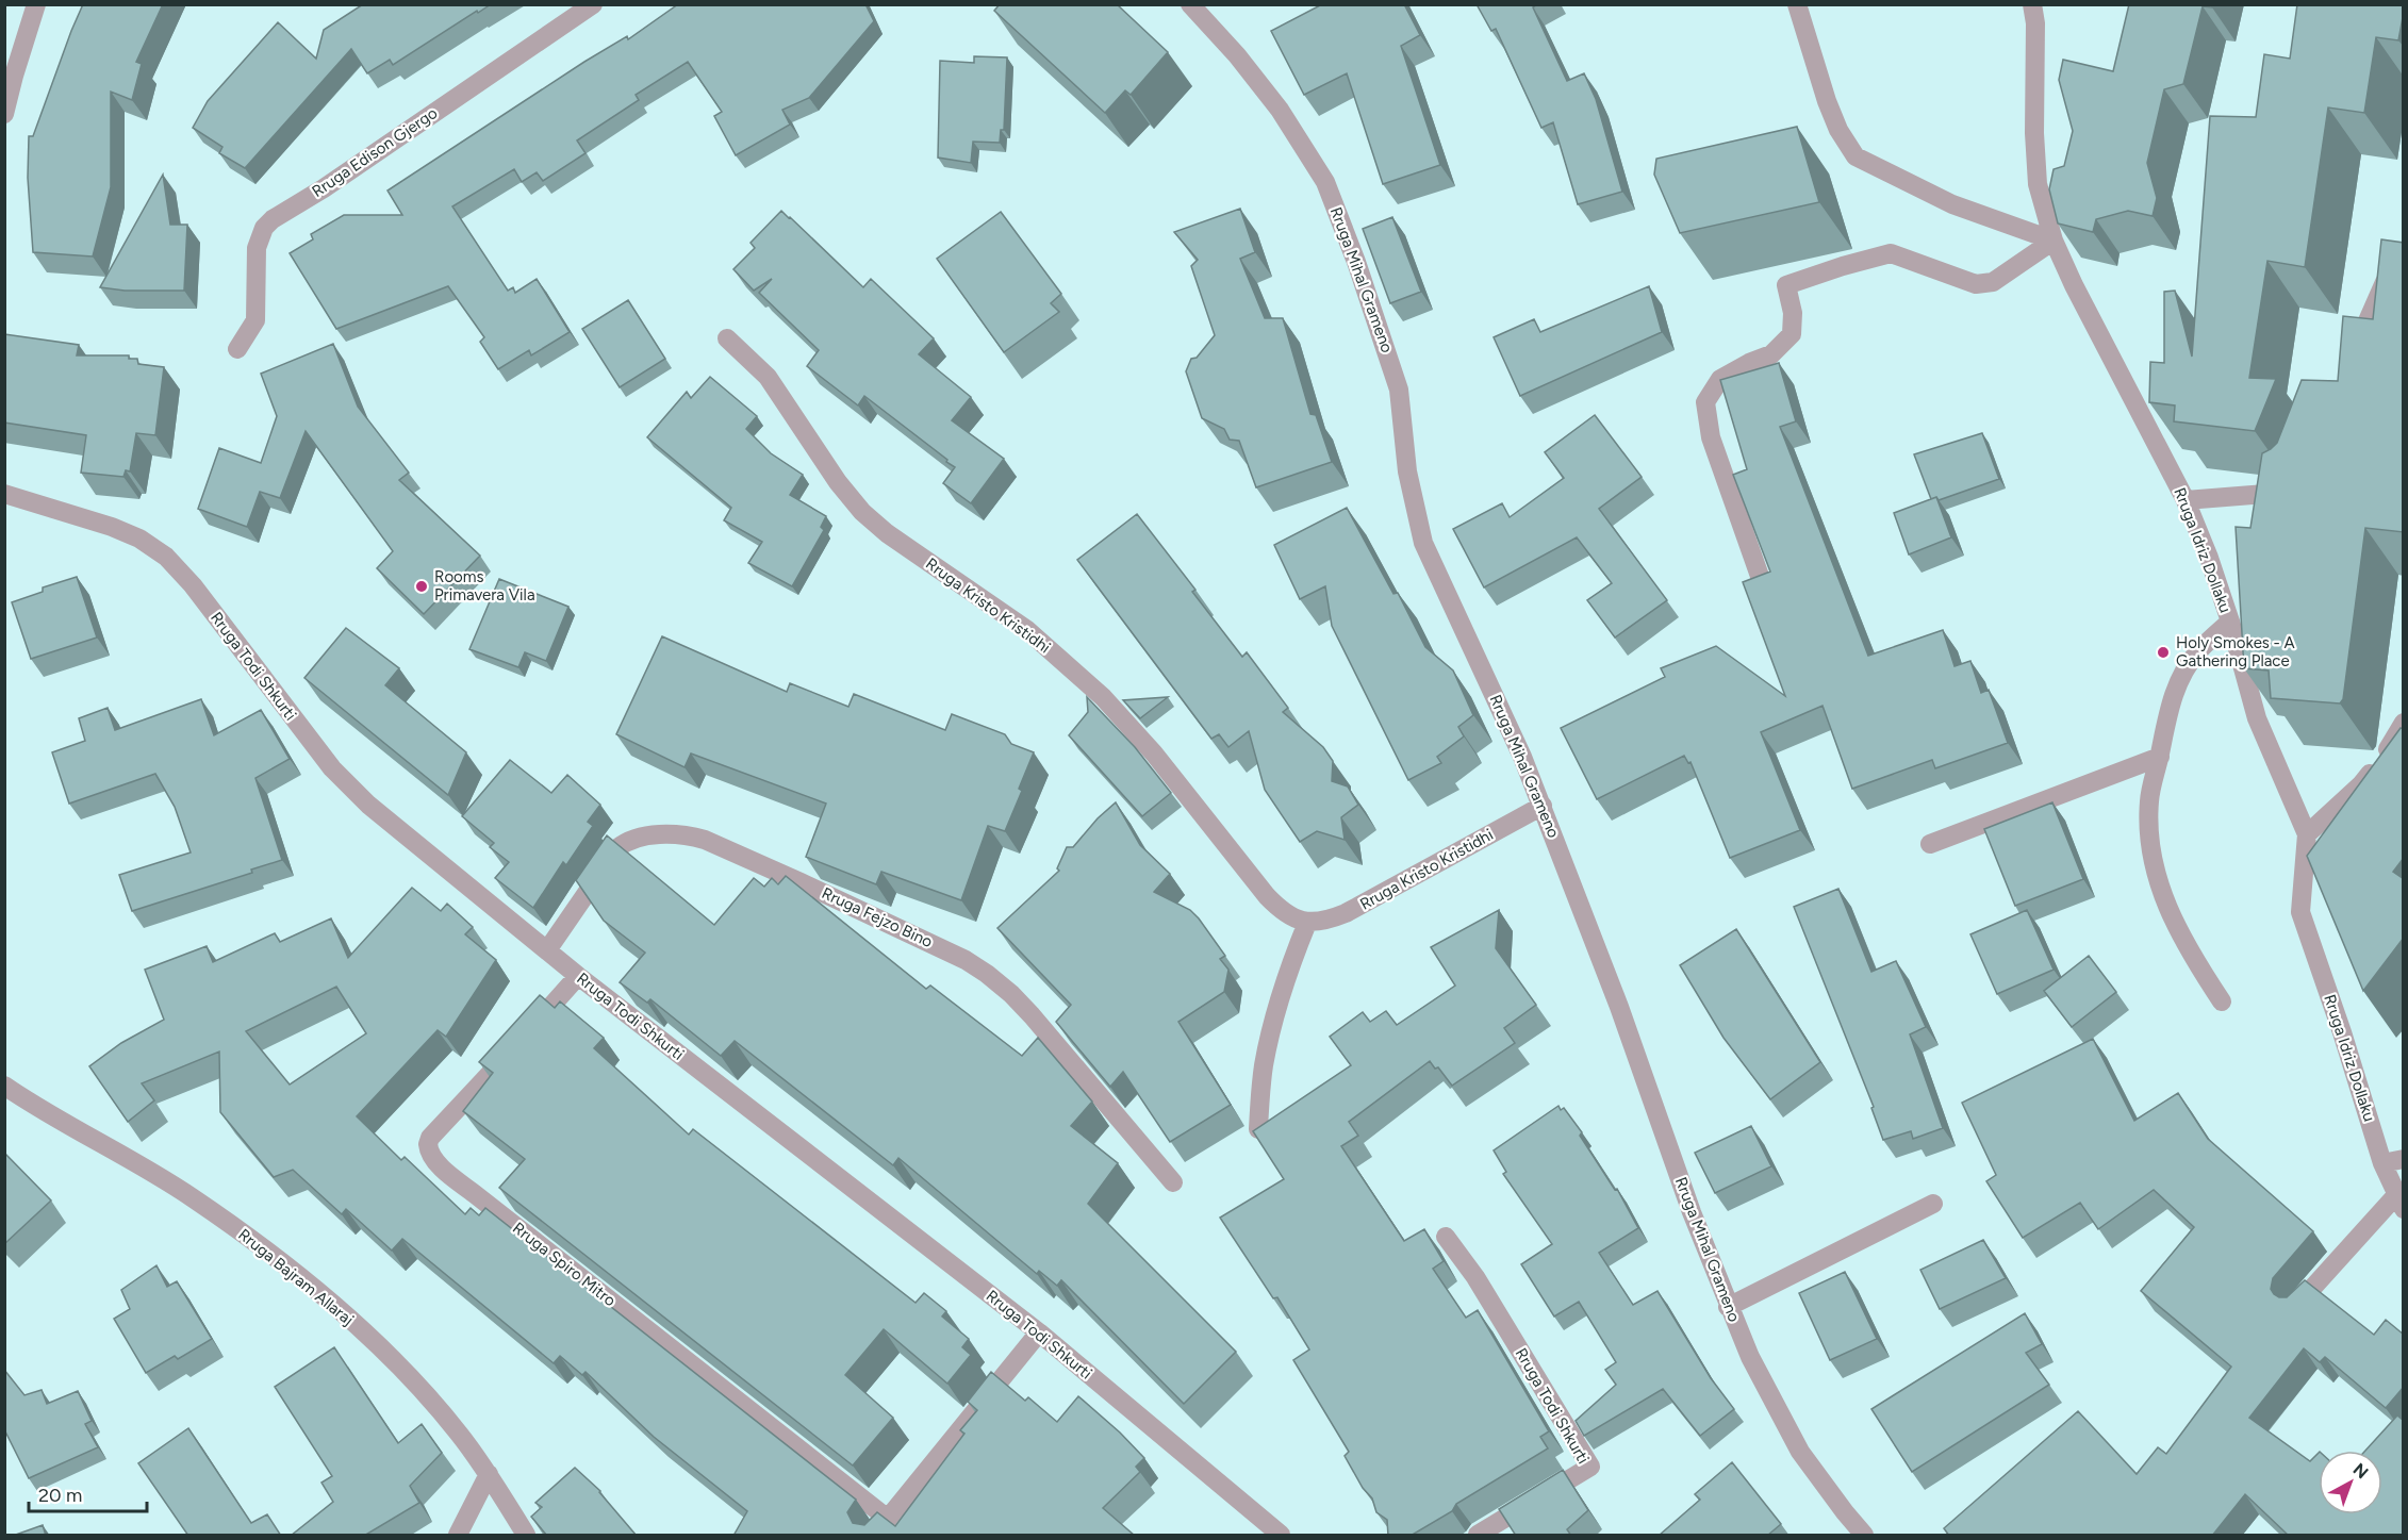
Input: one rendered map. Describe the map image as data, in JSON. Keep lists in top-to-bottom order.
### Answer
{
  "streets": {
    "street": [
      "Rruga Edison Gjergo",
      "Rruga Mihal Grameno",
      "Rruga Idriz Dollaku",
      "Rruga Kristo Kristidhi",
      "Rruga Todi Shkurti",
      "Rruga Fejzo Bino",
      "Rruga Spiro Mitro",
      "Rruga Bajram Allaraj"
    ]
  },
  "crossings": [
    ["Rruga Mihal Grameno", "Rruga Kristo Kristidhi"],
    ["Rruga Todi Shkurti", "Rruga Fejzo Bino"],
    ["Rruga Todi Shkurti", "Rruga Spiro Mitro"]
  ],
  "places": ["Rooms Primavera Vila", "Holy Smokes - A Gathering Place"],
  "scale_bar": "20 m",
  "north": "top right"
}
